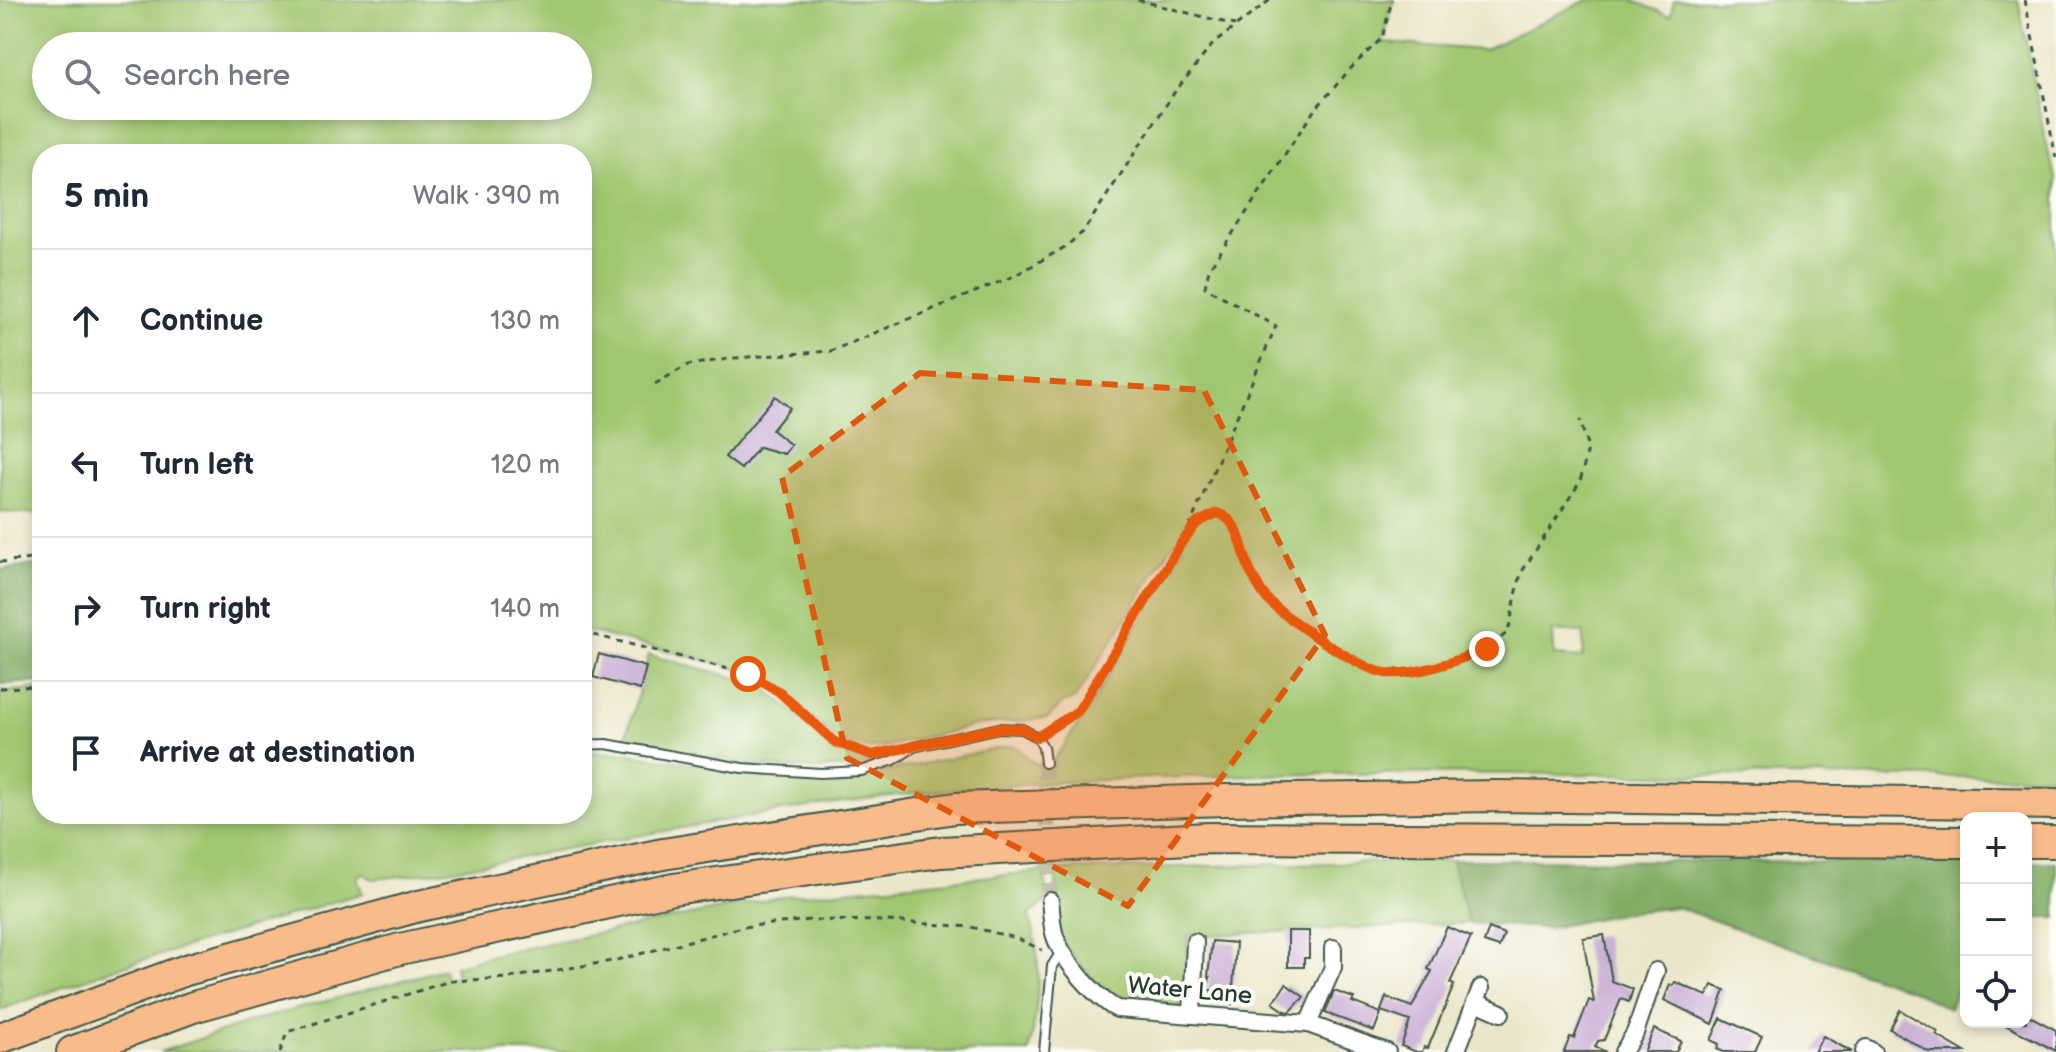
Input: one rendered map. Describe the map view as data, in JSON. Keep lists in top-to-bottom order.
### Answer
{
  "streets": {
    "street": ["Water Lane"]
  },
  "page": {
    "search": "Search here",
    "heading": ["5 min", "Walk · 390 m"],
    "list": [
      ["Continue", "130 m"],
      ["Turn left", "120 m"],
      ["Turn right", "140 m"],
      "Arrive at destination"
    ],
    "map_buttons": ["+", "−"]
  }
}
